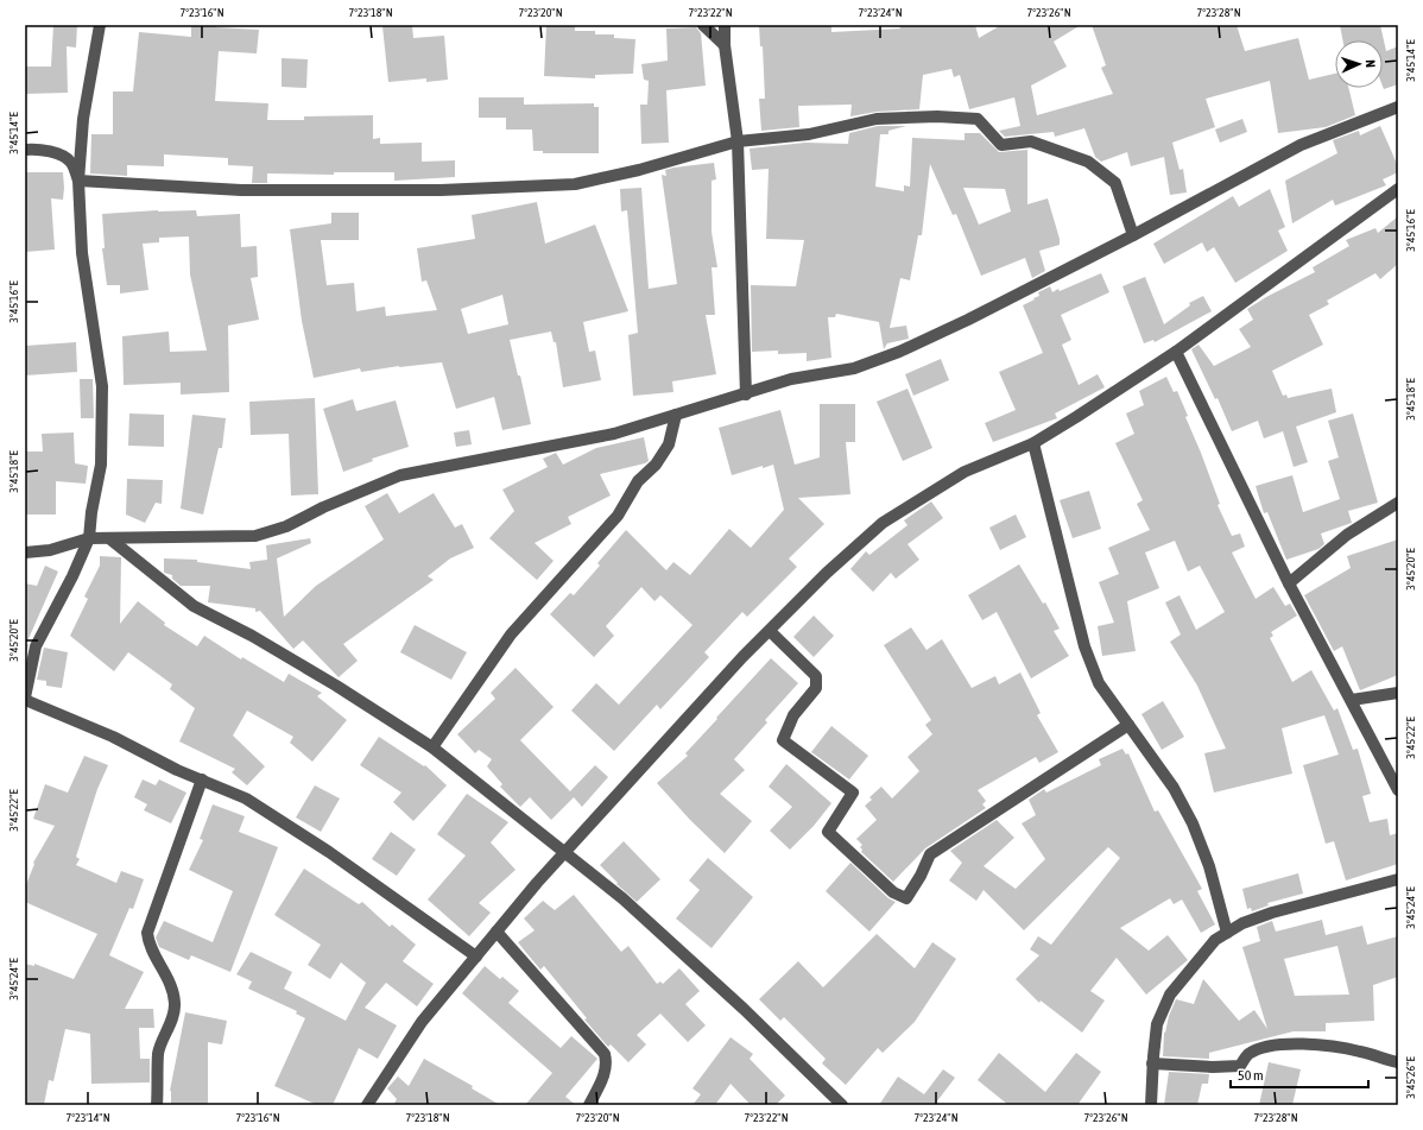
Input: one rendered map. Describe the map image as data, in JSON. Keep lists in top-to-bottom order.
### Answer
{
  "scale_bar": "50 m",
  "north": "right",
  "coordinates": [
    "7°23'16\"N",
    "7°23'18\"N",
    "7°23'20\"N",
    "7°23'22\"N",
    "7°23'24\"N",
    "7°23'26\"N",
    "7°23'28\"N",
    "3°45'14\"E",
    "3°45'16\"E",
    "3°45'18\"E",
    "3°45'20\"E",
    "3°45'22\"E",
    "3°45'24\"E",
    "3°45'26\"E",
    "7°23'14\"N"
  ]
}
